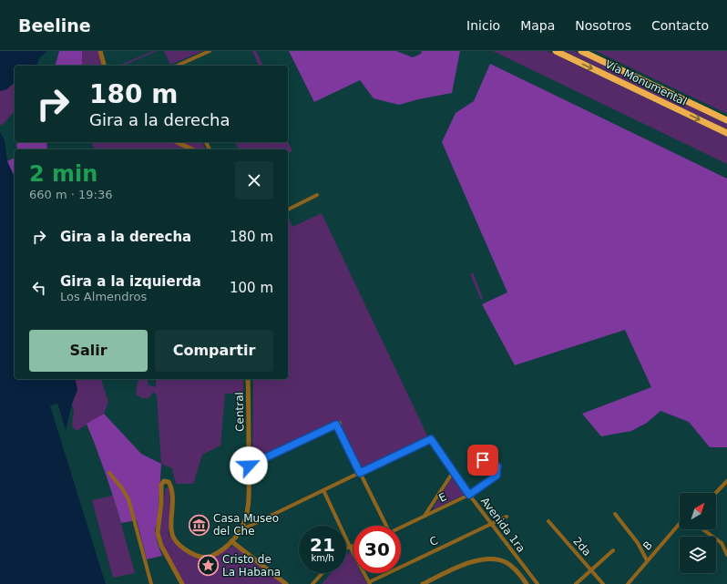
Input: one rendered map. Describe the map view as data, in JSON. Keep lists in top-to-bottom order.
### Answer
{
  "streets": {
    "highway": ["Vía Monumental"],
    "street": [
      "Central",
      "E",
      "Avenida 1ra",
      "C",
      "B",
      "2da"
    ]
  },
  "crossings": [
    ["E", "Avenida 1ra"],
    ["Avenida 1ra", "C"]
  ],
  "places": {
    "museum": ["Casa Museo del Che"],
    "place": ["Cristo de La Habana"]
  },
  "north": "top right",
  "page": {
    "header": "Beeline",
    "nav": [
      "Inicio",
      "Mapa",
      "Nosotros",
      "Contacto"
    ],
    "turn": ["180 m", "Gira a la derecha"],
    "heading": ["2 min", "660 m · 19:36"],
    "list": [
      {
        "name": "Gira a la derecha",
        "value": "180 m"
      },
      {
        "name": "Gira a la izquierda",
        "note": "Los Almendros",
        "value": "100 m"
      }
    ],
    "buttons": ["Salir", "Compartir"],
    "speed": "21 km/h",
    "limit": "30"
  }
}
